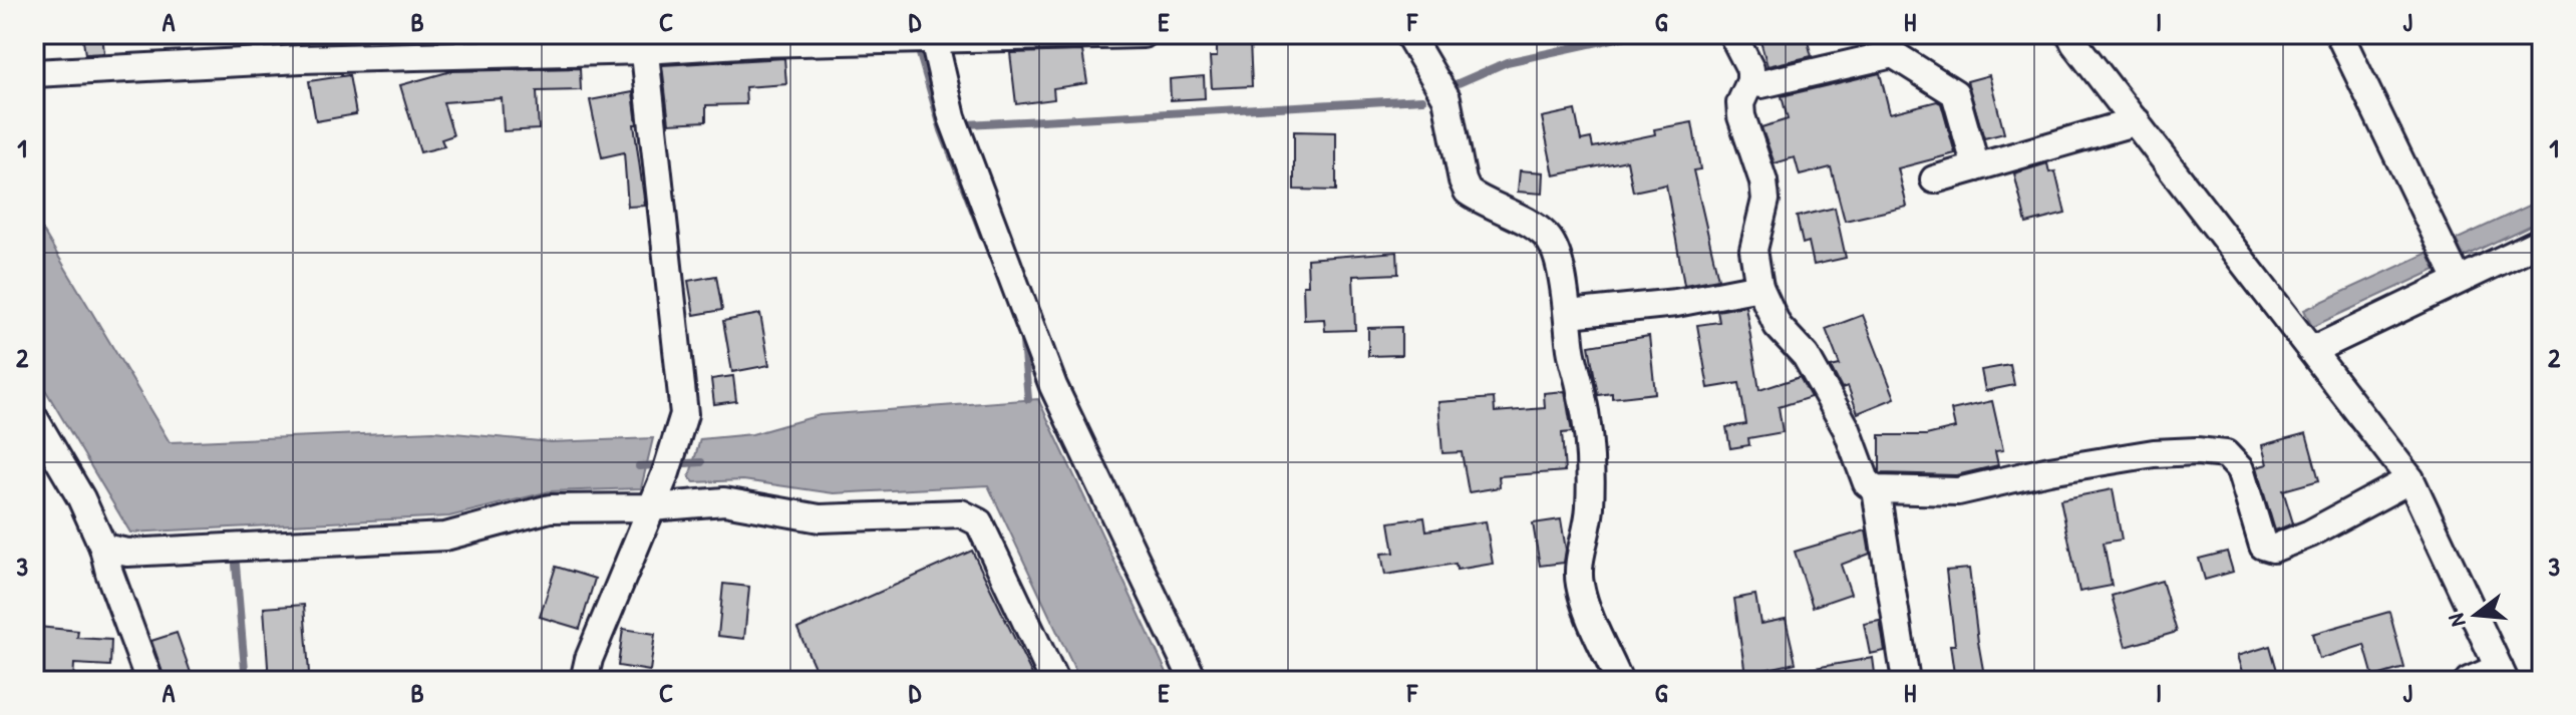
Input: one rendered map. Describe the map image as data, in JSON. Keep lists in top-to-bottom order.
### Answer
{
  "north": "left",
  "grid": {
    "columns": [
      "A",
      "B",
      "C",
      "D",
      "E",
      "F",
      "G",
      "H",
      "I",
      "J"
    ],
    "rows": ["1", "2", "3"]
  }
}
